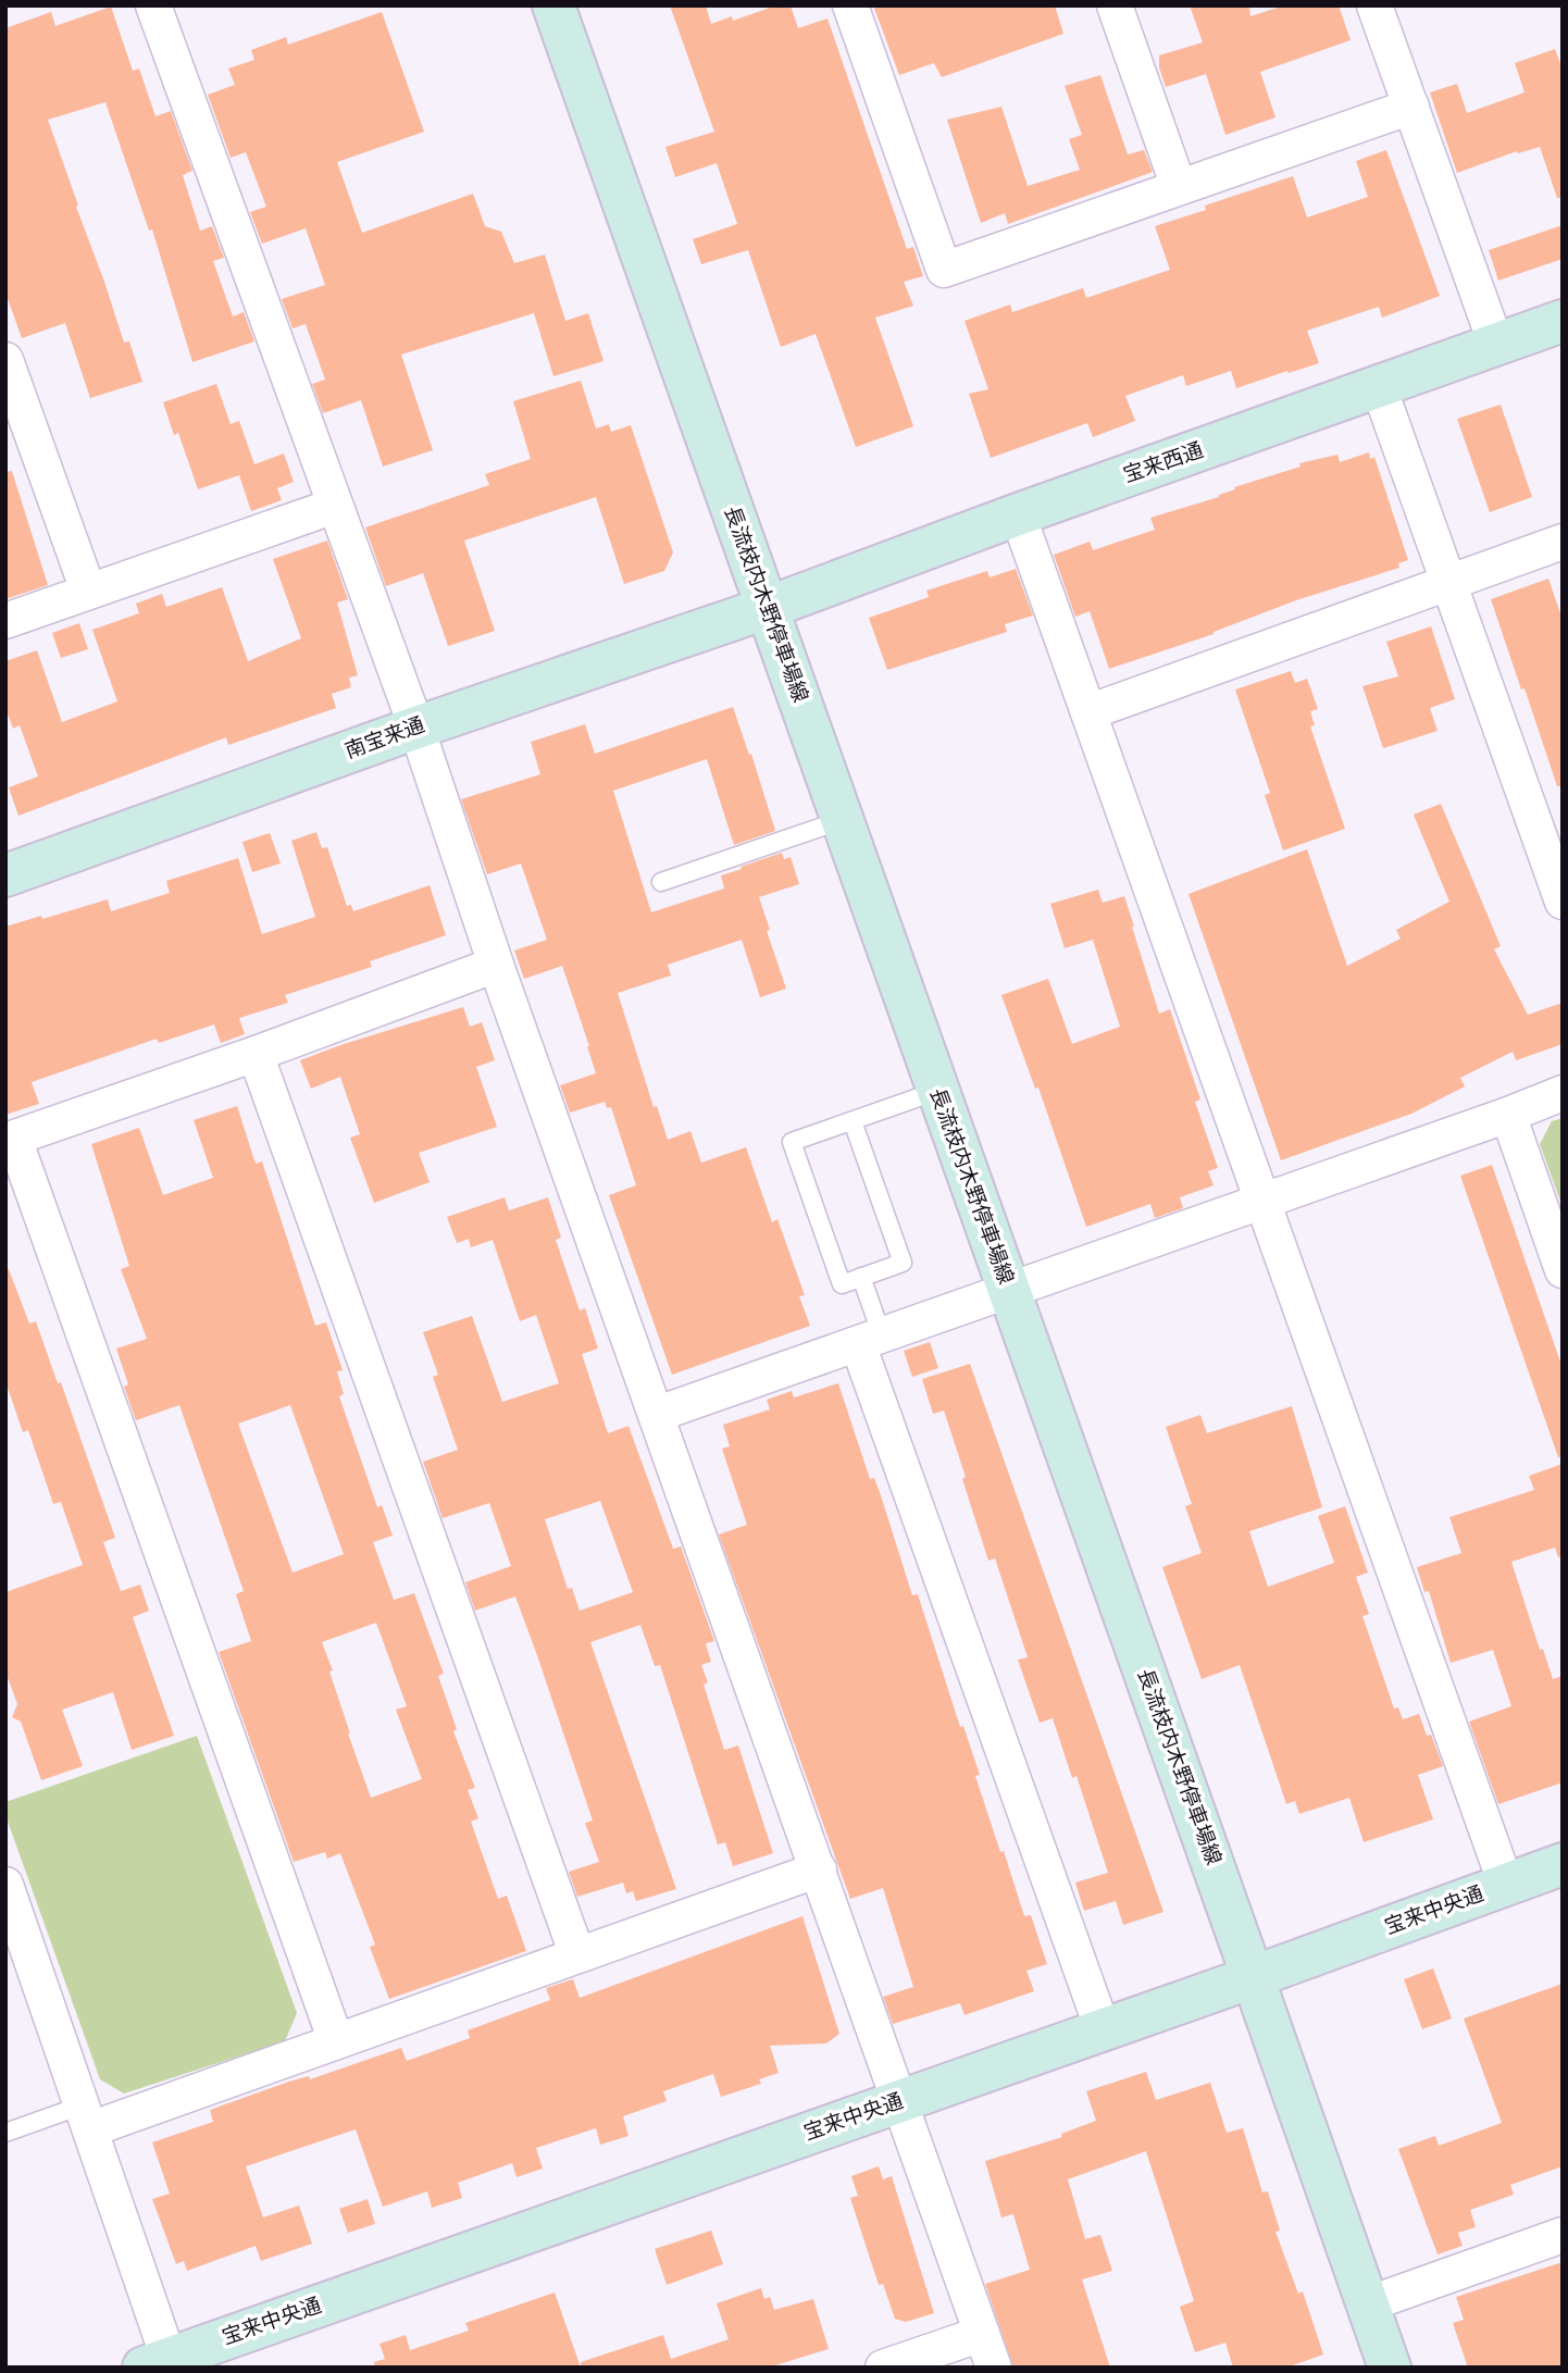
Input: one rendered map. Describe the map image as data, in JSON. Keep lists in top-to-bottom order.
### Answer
{
  "streets": {
    "street": [
      "宝来西通",
      "長流枝内木野停車場線",
      "南宝来通",
      "宝来中央通"
    ]
  },
  "crossings": [
    ["宝来西通", "長流枝内木野停車場線"],
    ["宝来西通", "南宝来通"],
    ["長流枝内木野停車場線", "南宝来通"],
    ["長流枝内木野停車場線", "宝来中央通"]
  ]
}
